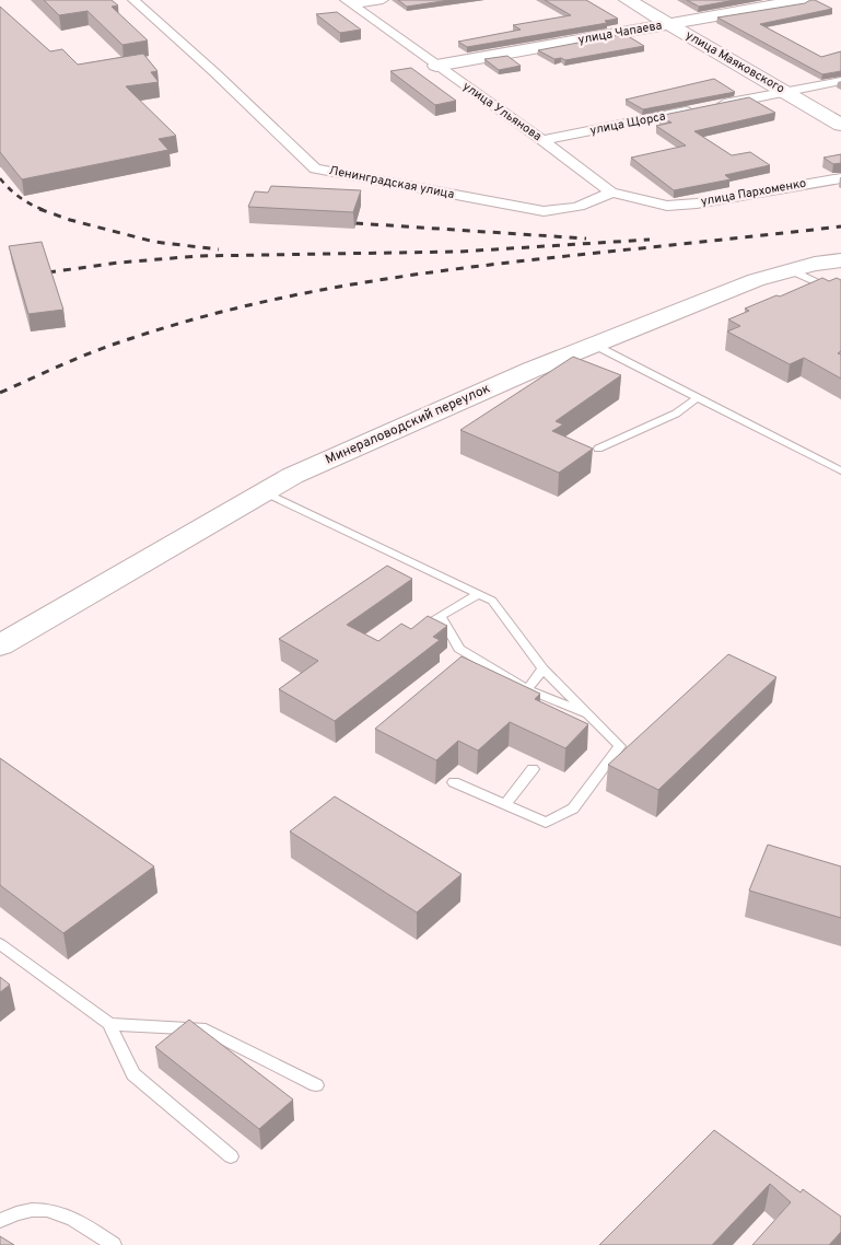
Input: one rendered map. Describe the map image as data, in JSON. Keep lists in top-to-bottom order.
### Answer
{
  "streets": {
    "street": [
      "улица Чапаева",
      "улица Маяковского",
      "улица Ульянова",
      "улица Щорса",
      "Ленинградская улица",
      "улица Пархоменко",
      "Минераловодский переулок"
    ]
  },
  "crossings": [
    ["улица Чапаева", "улица Маяковского"],
    ["улица Чапаева", "улица Ульянова"],
    ["улица Маяковского", "улица Щорса"],
    ["улица Ульянова", "улица Щорса"],
    ["улица Ульянова", "Ленинградская улица"],
    ["улица Ульянова", "улица Пархоменко"]
  ]
}
